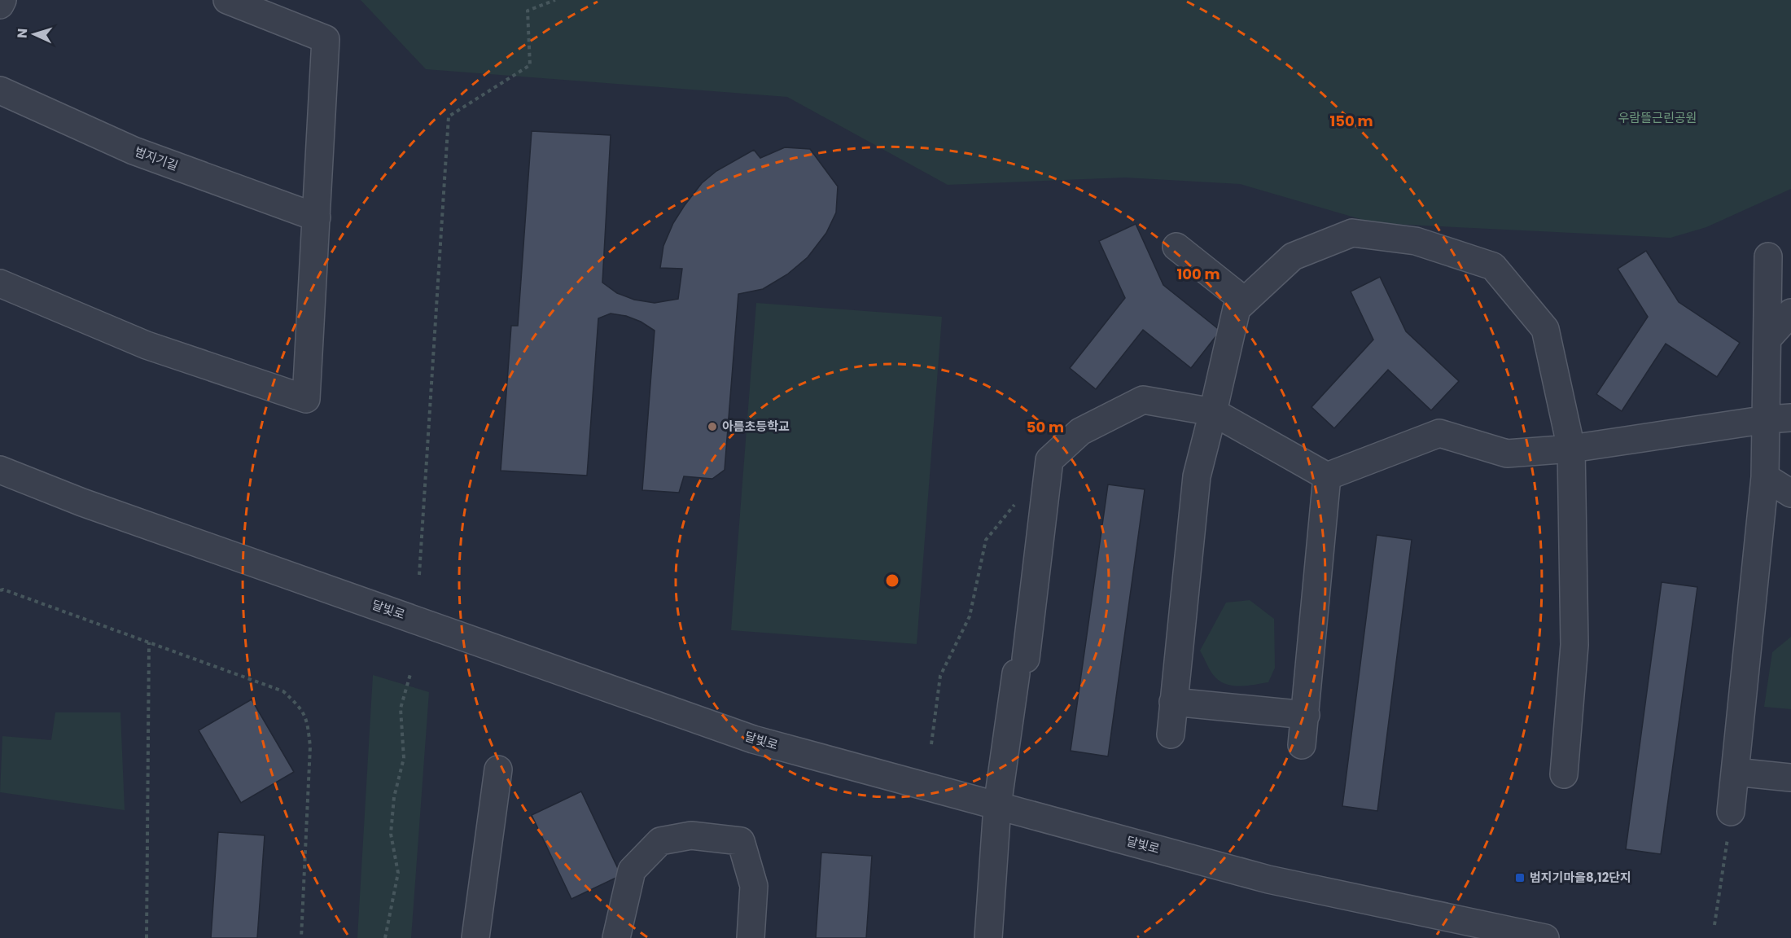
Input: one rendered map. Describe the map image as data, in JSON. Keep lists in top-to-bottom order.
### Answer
{
  "streets": {
    "street": ["범지기길", "달빛로"]
  },
  "parks": ["우람뜰근린공원"],
  "places": {
    "other": ["아름초등학교"],
    "transit": ["범지기마을8,12단지"]
  },
  "north": "left",
  "rings": ["150 m", "100 m", "50 m"]
}
